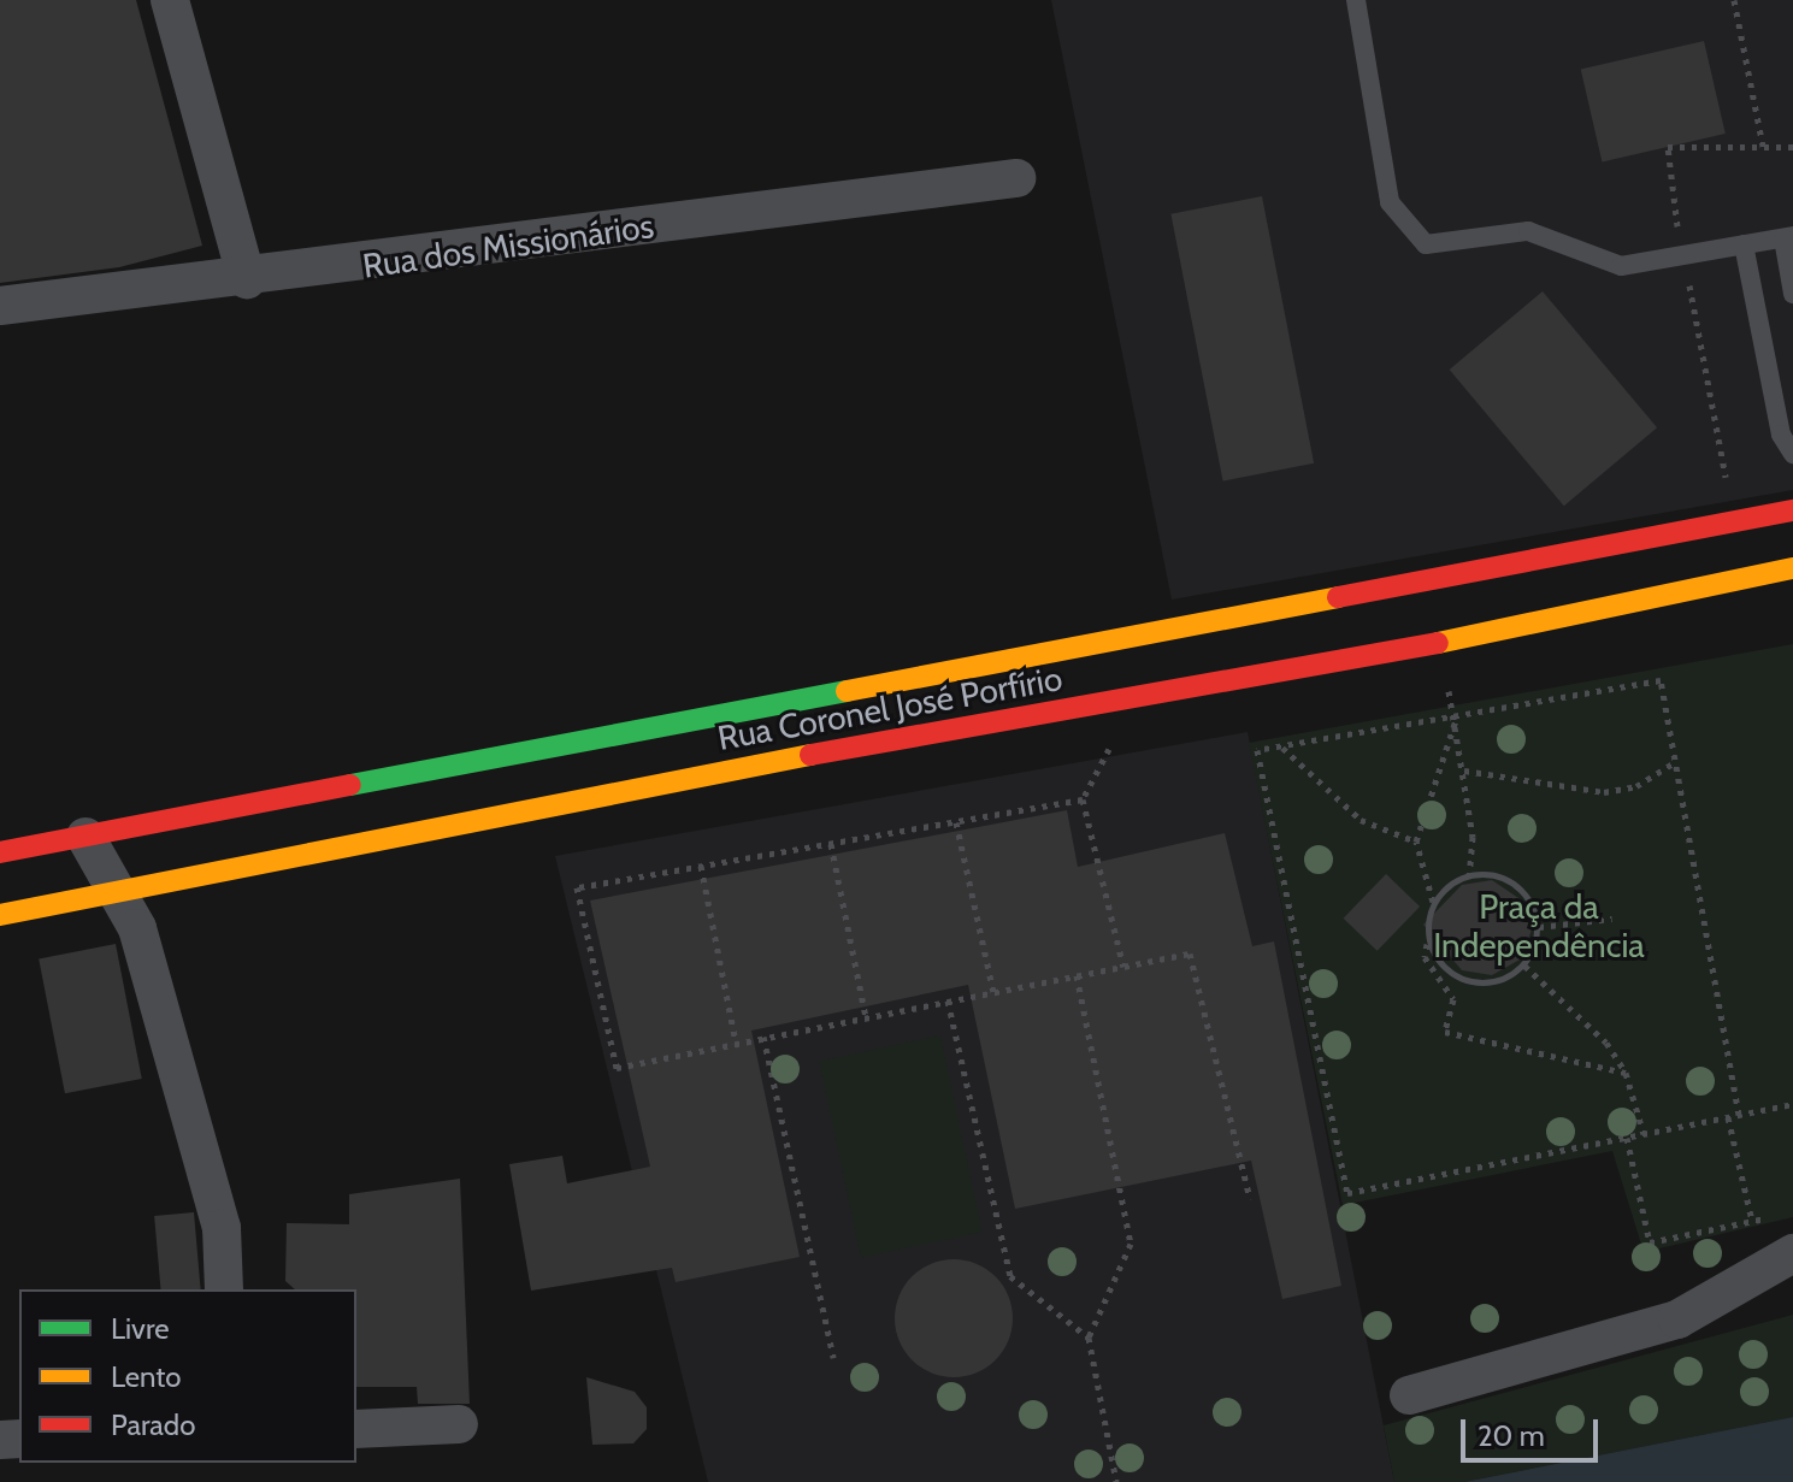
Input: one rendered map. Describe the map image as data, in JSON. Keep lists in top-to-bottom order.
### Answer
{
  "streets": {
    "street": ["Rua dos Missionários", "Rua Coronel José Porfírio"]
  },
  "parks": ["Praça da Independência"],
  "legend": ["Livre", "Lento", "Parado"],
  "scale_bar": "20 m"
}
